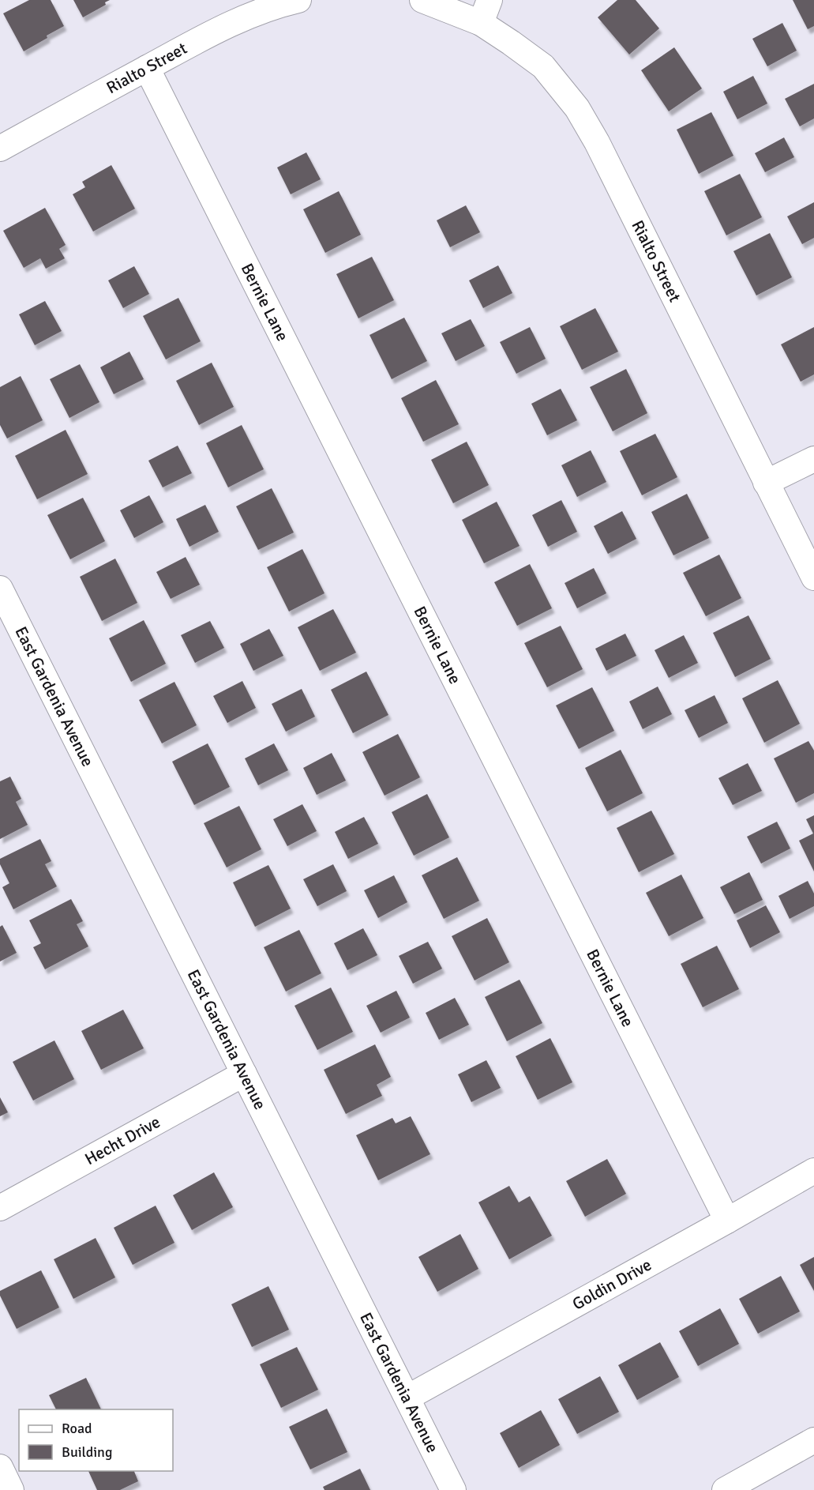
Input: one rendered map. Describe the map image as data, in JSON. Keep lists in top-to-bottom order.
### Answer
{
  "streets": {
    "street": [
      "Rialto Street",
      "Bernie Lane",
      "East Gardenia Avenue",
      "Hecht Drive",
      "Goldin Drive"
    ]
  },
  "crossings": [
    ["Rialto Street", "Bernie Lane"],
    ["Bernie Lane", "Goldin Drive"],
    ["East Gardenia Avenue", "Hecht Drive"],
    ["East Gardenia Avenue", "Goldin Drive"]
  ],
  "legend": ["Road", "Building"]
}
